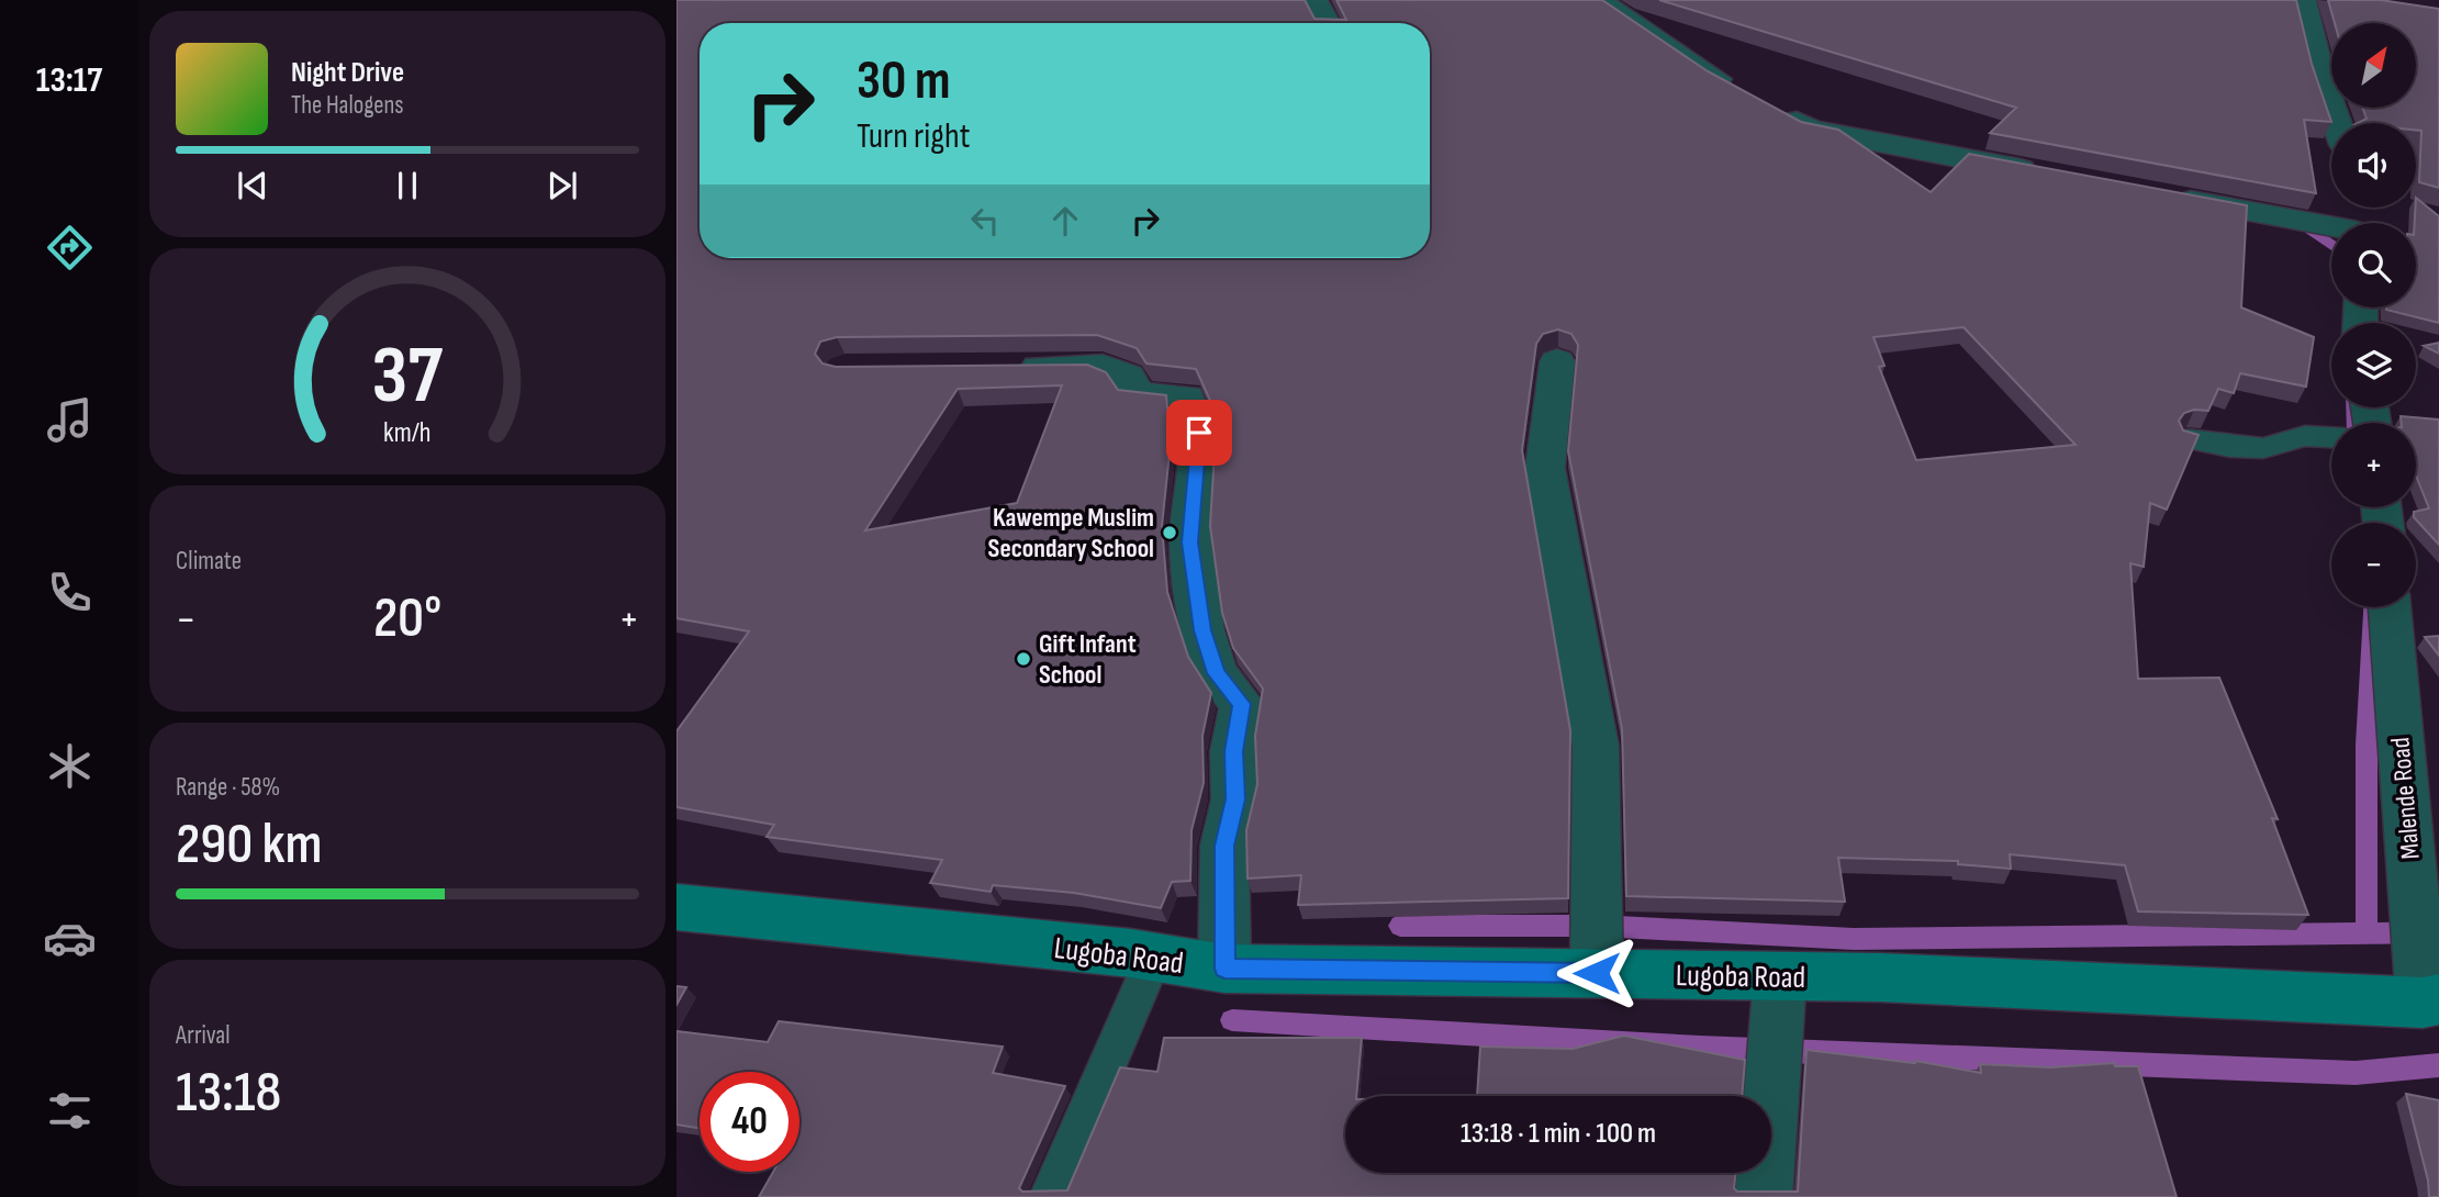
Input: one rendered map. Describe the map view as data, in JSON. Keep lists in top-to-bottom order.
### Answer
{
  "streets": {
    "street": ["Malende Road", "Lugoba Road"]
  },
  "crossings": [
    ["Malende Road", "Lugoba Road"]
  ],
  "places": ["Kawempe Muslim Secondary School", "Gift Infant School"],
  "north": "top right",
  "page": {
    "tabs": "13:17",
    "map_buttons": ["+", "−"],
    "turn": ["30 m", "Turn right"],
    "song": ["Night Drive", "The Halogens"],
    "tile": [
      "Climate",
      ["Range · 58%", "290 km"],
      ["Arrival", "13:18"]
    ],
    "heat": ["−", "20°", "+"],
    "limit": "40",
    "trip": "13:18 · 1 min · 100 m",
    "gauge": ["37", "km/h"]
  }
}
